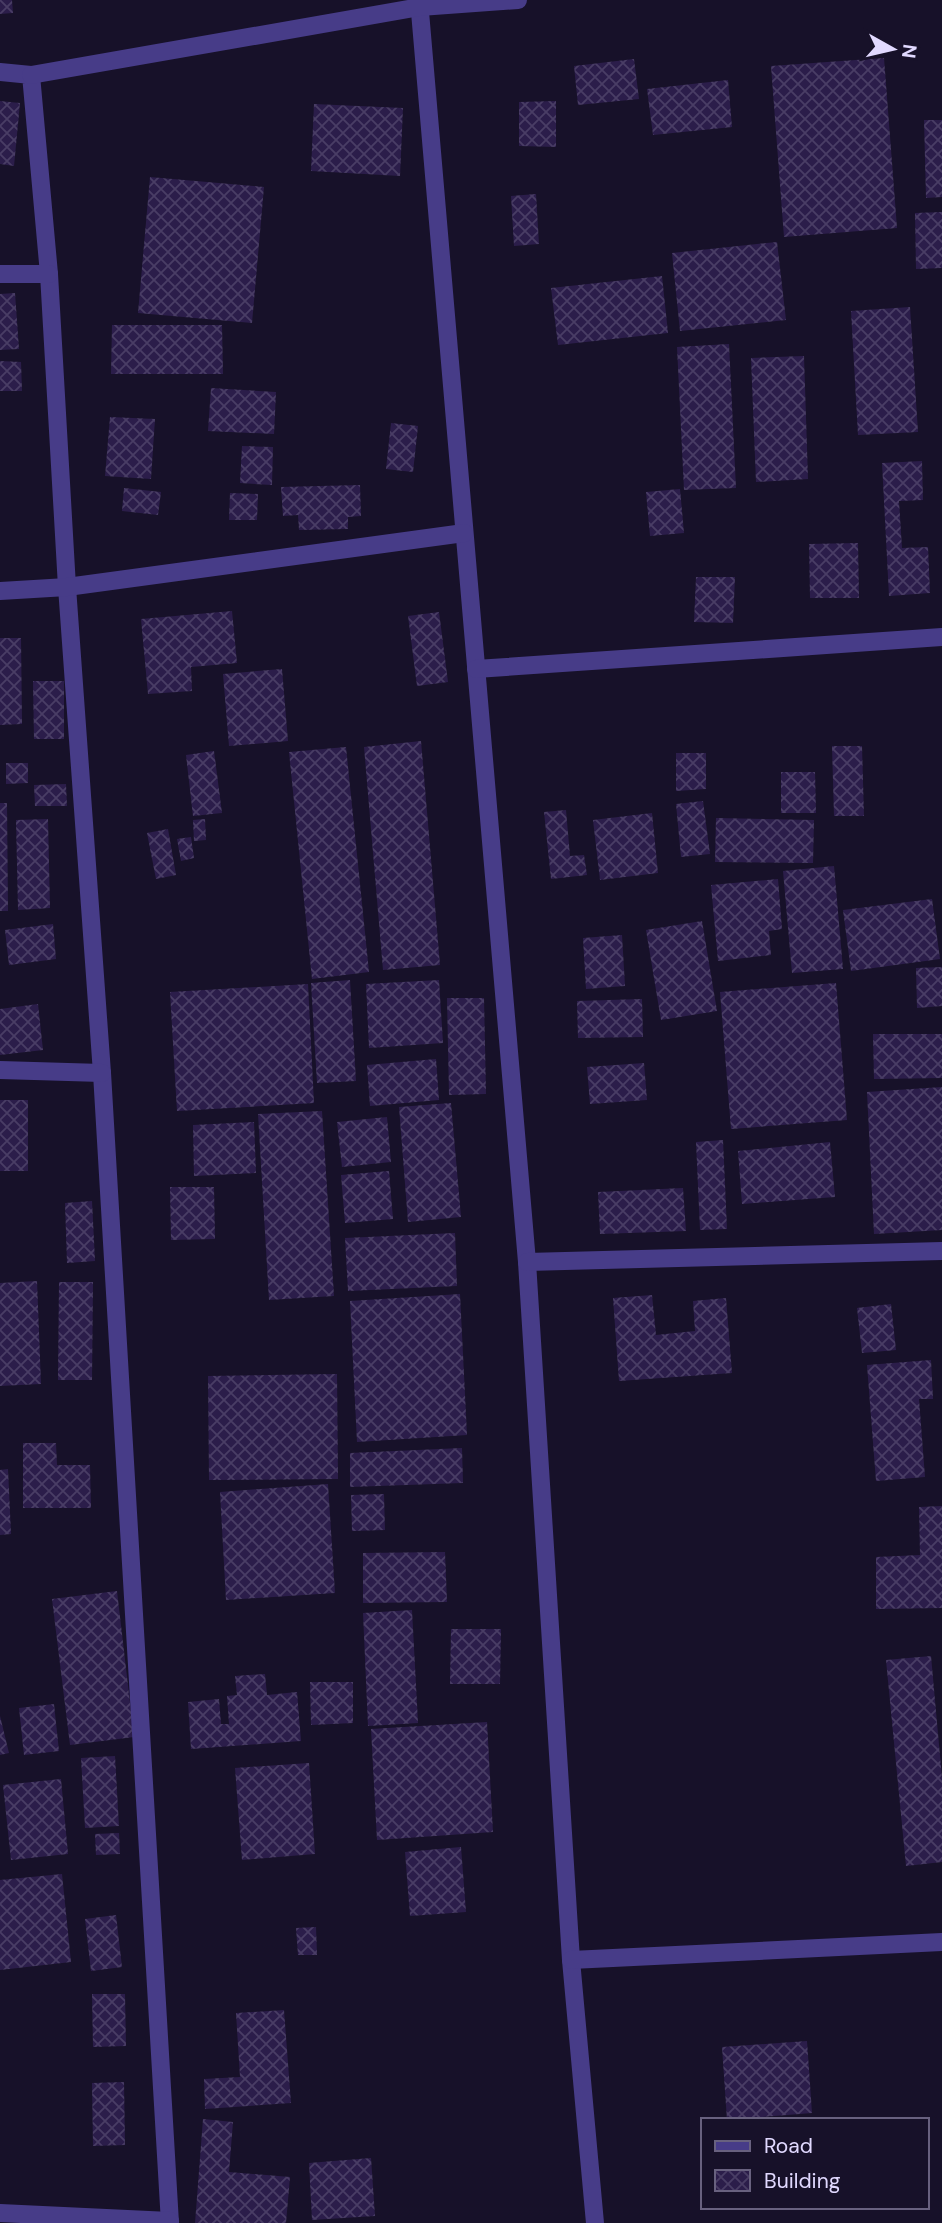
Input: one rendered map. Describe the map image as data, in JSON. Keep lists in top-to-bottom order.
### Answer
{
  "legend": ["Road", "Building"],
  "north": "right"
}
